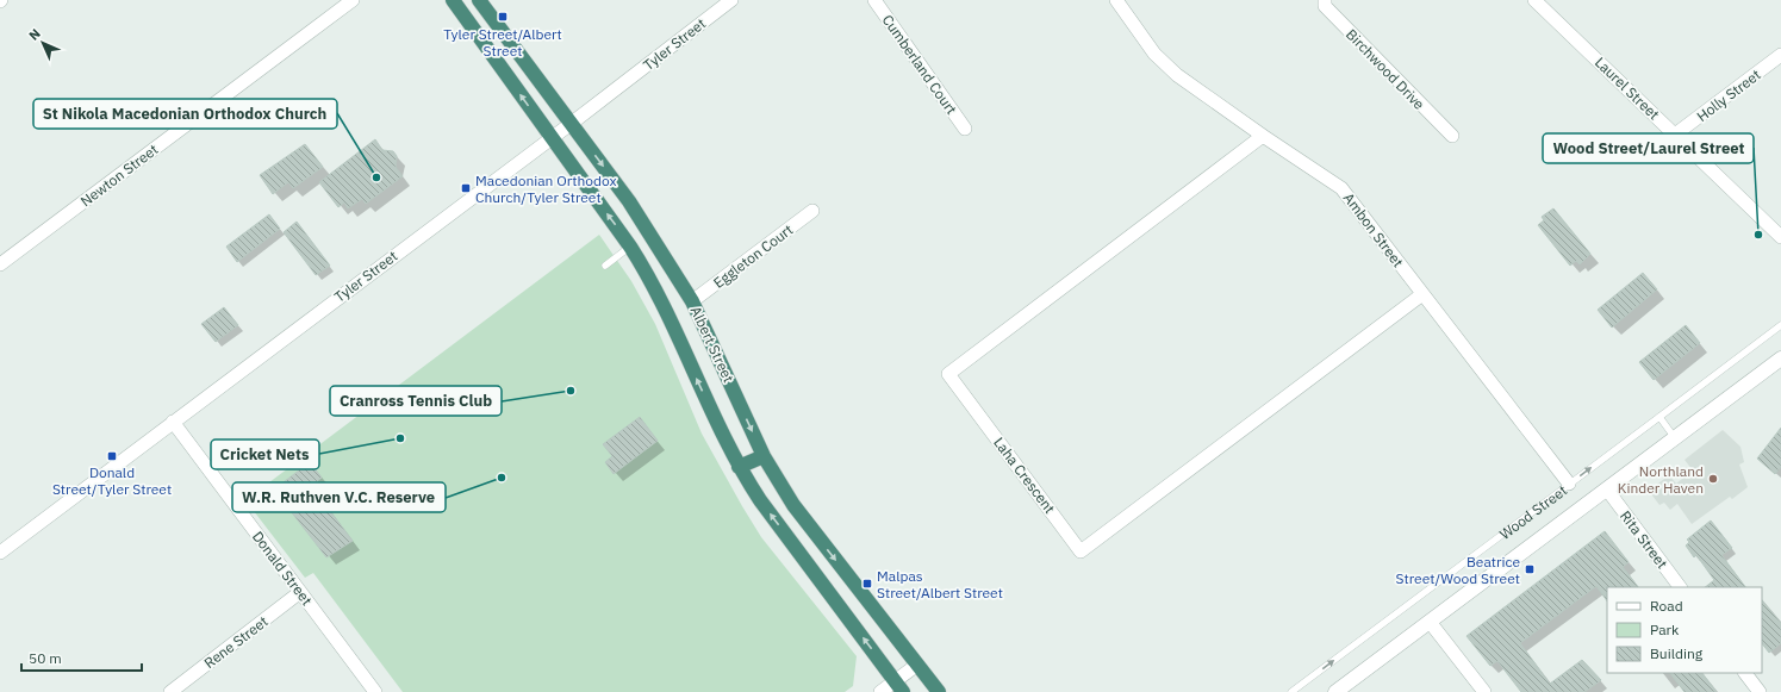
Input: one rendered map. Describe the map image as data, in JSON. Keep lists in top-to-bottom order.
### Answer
{
  "streets": {
    "highway": ["Albert Street"],
    "street": [
      "Tyler Street",
      "Cumberland Court",
      "Birchwood Drive",
      "Laurel Street",
      "Holly Street",
      "Newton Street",
      "Ambon Street",
      "Eggleton Court",
      "Laha Crescent",
      "Wood Street",
      "Rita Street",
      "Donald Street",
      "Rene Street"
    ]
  },
  "crossings": [
    ["Tyler Street", "Albert Street"],
    ["Tyler Street", "Donald Street"],
    ["Laurel Street", "Holly Street"],
    ["Ambon Street", "Laha Crescent"],
    ["Ambon Street", "Wood Street"],
    ["Eggleton Court", "Albert Street"],
    ["Wood Street", "Rita Street"],
    ["Donald Street", "Rene Street"]
  ],
  "one_way": ["Wood Street"],
  "places": {
    "transit": [
      "Tyler Street/Albert Street",
      "Macedonian Orthodox Church/Tyler Street",
      "Donald Street/Tyler Street",
      "Beatrice Street/Wood Street",
      "Malpas Street/Albert Street"
    ],
    "other": [
      "St Nikola Macedonian Orthodox Church",
      "Wood Street/Laurel Street",
      "Cranross Tennis Club",
      "Cricket Nets",
      "W.R. Ruthven V.C. Reserve",
      "Northland Kinder Haven"
    ]
  },
  "legend": ["Road", "Park", "Building"],
  "scale_bar": "50 m",
  "north": "top left"
}
